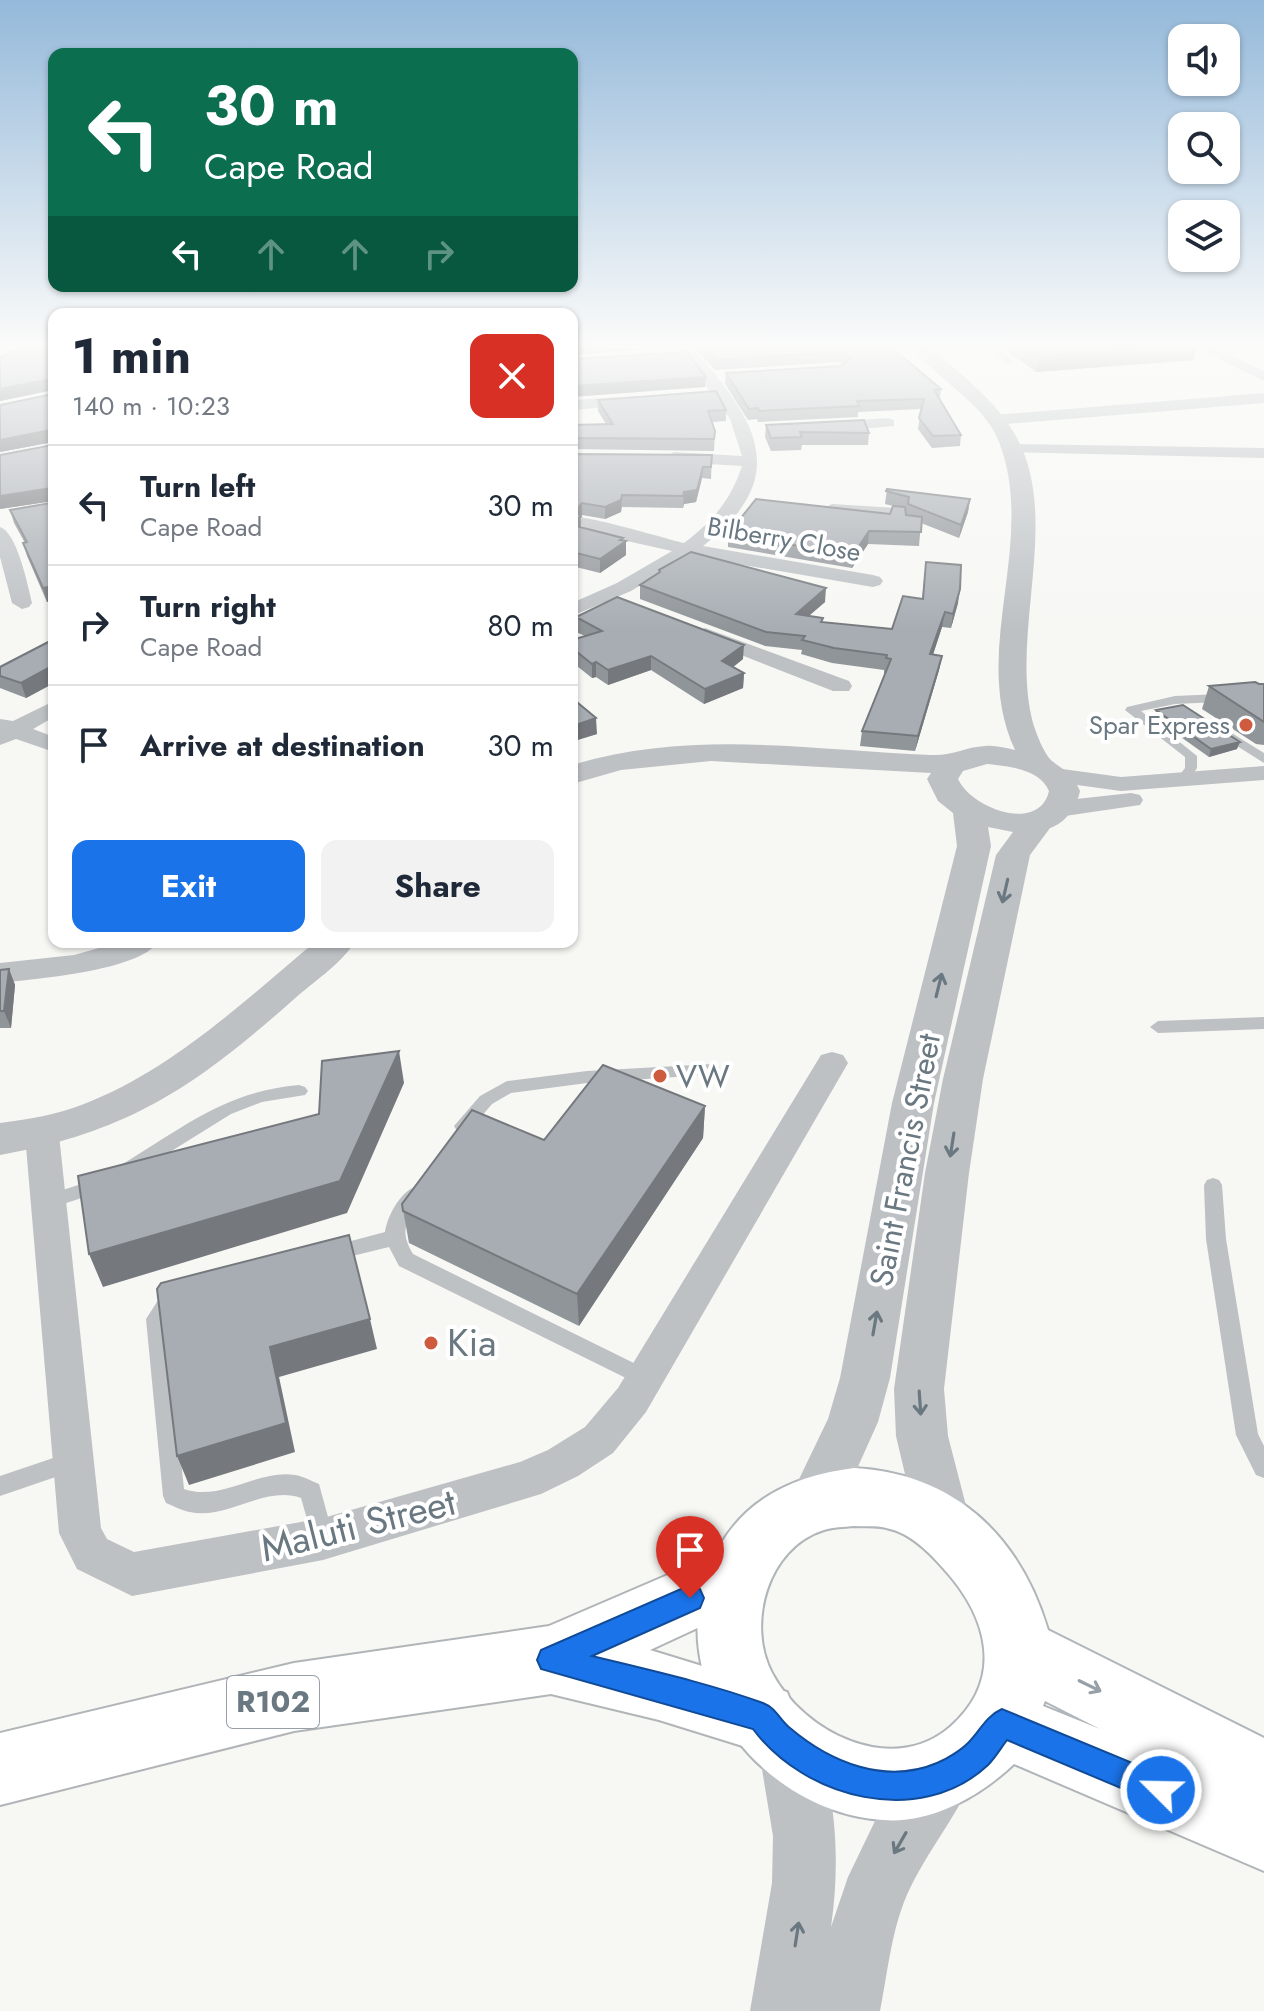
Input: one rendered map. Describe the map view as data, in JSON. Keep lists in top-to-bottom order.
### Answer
{
  "streets": {
    "main road": ["R102"],
    "street": ["Bilberry Close", "Saint Francis Street", "Maluti Street"]
  },
  "crossings": [
    ["Saint Francis Street", "R102"]
  ],
  "places": ["Spar Express", "VW", "Kia"],
  "page": {
    "turn": ["30 m", "Cape Road"],
    "heading": ["1 min", "140 m · 10:23"],
    "list": [
      {
        "name": "Turn left",
        "note": "Cape Road",
        "value": "30 m"
      },
      {
        "name": "Turn right",
        "note": "Cape Road",
        "value": "80 m"
      },
      {
        "name": "Arrive at destination",
        "value": "30 m"
      }
    ],
    "buttons": ["Exit", "Share"]
  }
}
